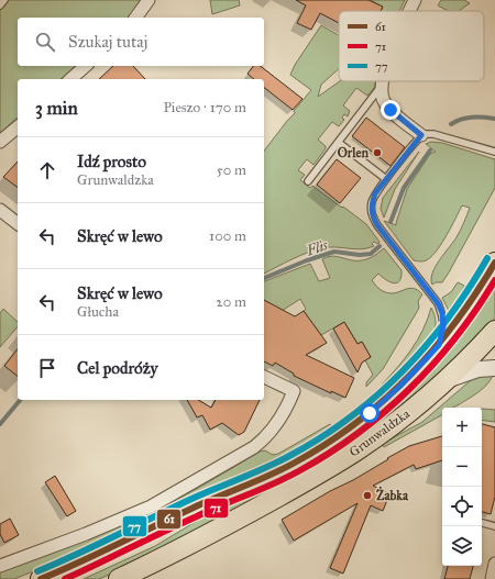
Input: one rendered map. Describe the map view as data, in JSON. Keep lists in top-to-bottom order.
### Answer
{
  "streets": {
    "main road": ["Grunwaldzka"]
  },
  "water": ["Flis"],
  "places": ["Orlen", "Żabka"],
  "lines": ["transit line 77", "transit line 61", "transit line 71"],
  "legend": ["61", "71", "77"],
  "page": {
    "search": "Szukaj tutaj",
    "heading": ["3 min", "Pieszo · 170 m"],
    "list": [
      ["Idź prosto", "Grunwaldzka", "50 m"],
      ["Skręć w lewo", "100 m"],
      ["Skręć w lewo", "Głucha", "20 m"],
      "Cel podróży"
    ],
    "map_buttons": ["+", "−"]
  }
}
